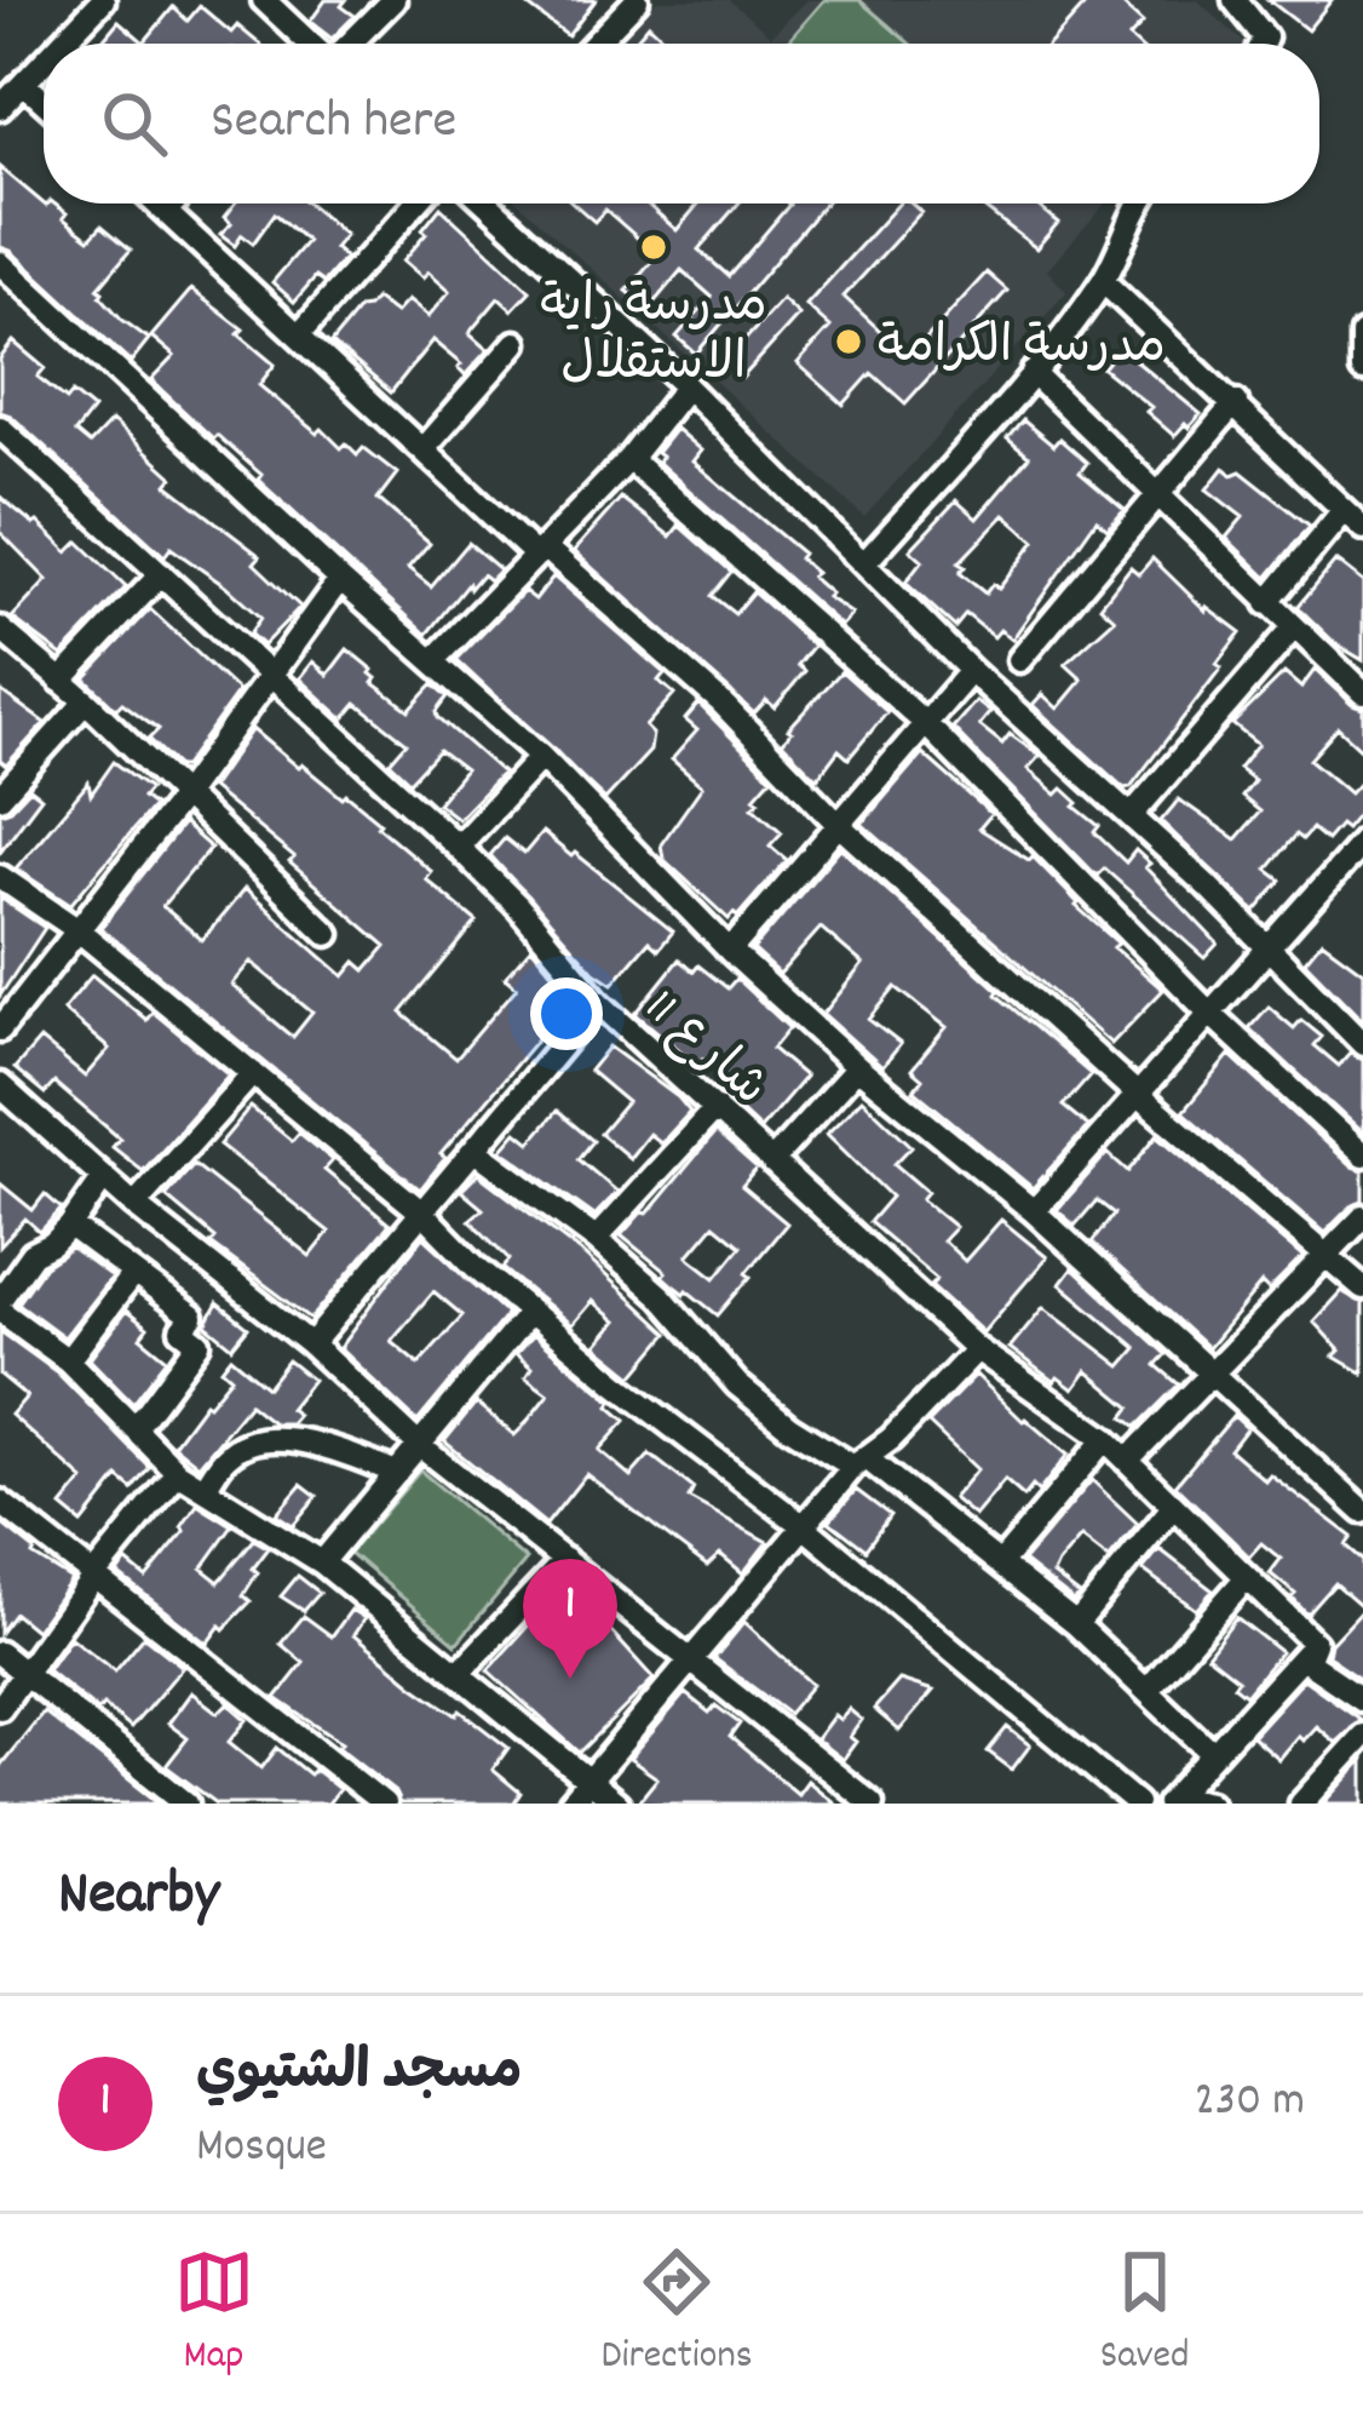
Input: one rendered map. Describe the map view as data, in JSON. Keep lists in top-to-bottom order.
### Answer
{
  "streets": {
    "street": ["شارع 11"]
  },
  "places": ["مدرسة راية الاستقلال", "مدرسة الكرامة"],
  "page": {
    "search": "Search here",
    "pins": "1",
    "heading": "Nearby",
    "list": [
      {
        "mark": "1",
        "name": "مسجد الشتيوي",
        "note": "Mosque",
        "value": "230 m"
      }
    ],
    "nav": ["Map", "Directions", "Saved"]
  }
}
